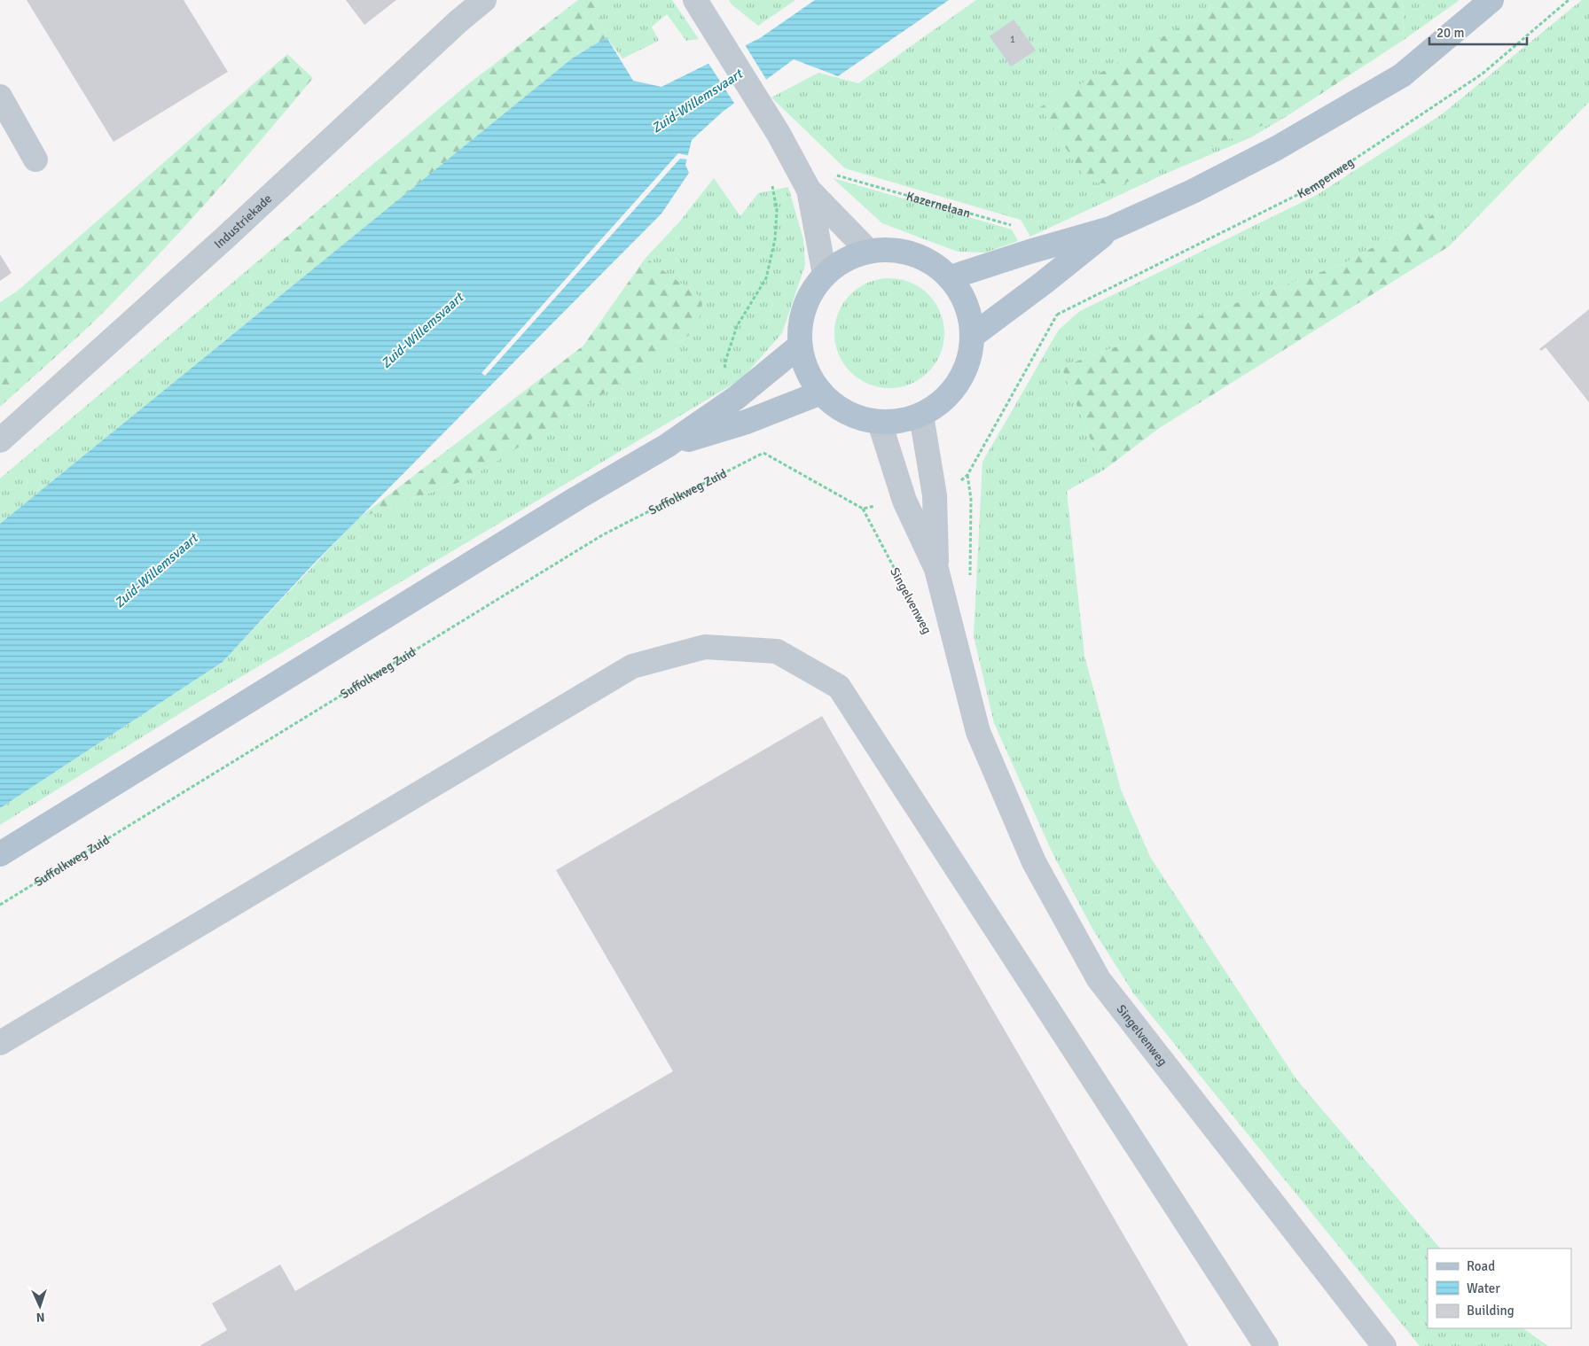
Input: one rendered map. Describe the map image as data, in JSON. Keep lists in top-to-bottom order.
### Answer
{
  "streets": {
    "street": ["Industriekade", "Singelvenweg"],
    "path": ["Kempenweg", "Kazernelaan", "Suffolkweg Zuid"]
  },
  "crossings": [
    ["Suffolkweg Zuid", "Singelvenweg"]
  ],
  "water": ["Zuid-Willemsvaart"],
  "house_numbers": ["1"],
  "legend": ["Road", "Water", "Building"],
  "scale_bar": "20 m",
  "north": "bottom"
}
